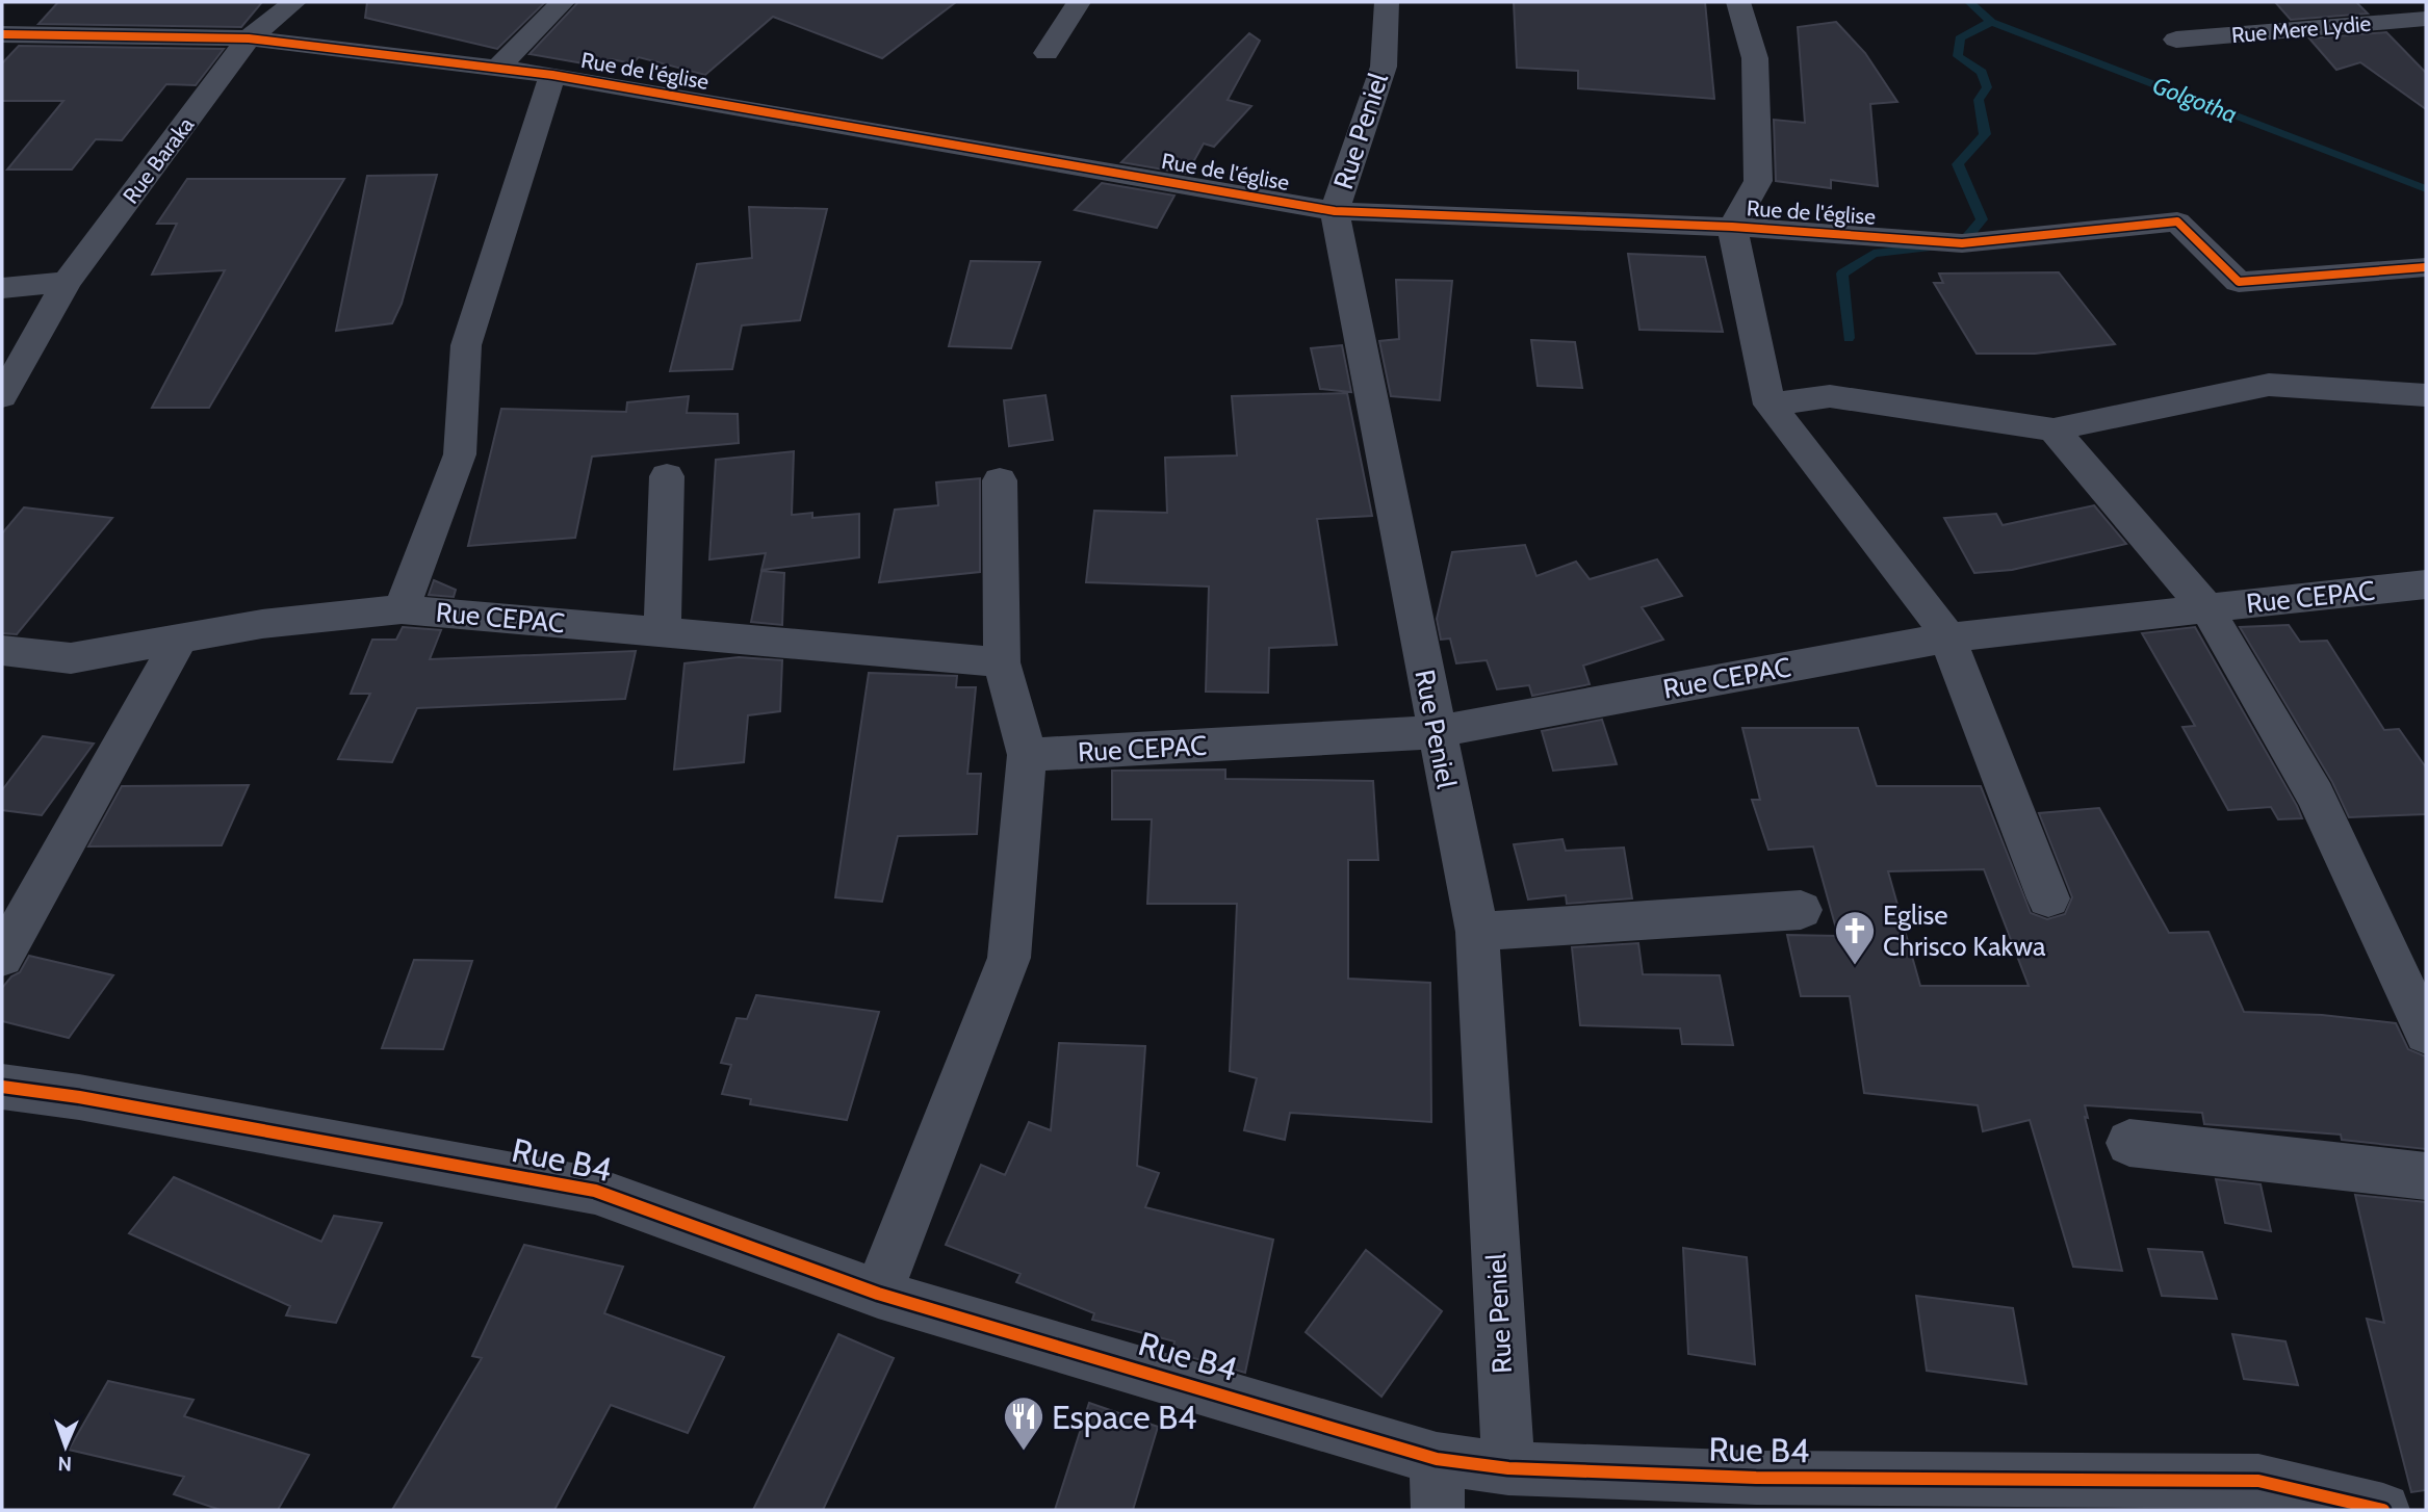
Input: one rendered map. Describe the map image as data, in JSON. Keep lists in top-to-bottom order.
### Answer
{
  "streets": {
    "street": [
      "Rue Mere Lydie",
      "Rue de l'église",
      "Rue Peniel",
      "Rue Baraka",
      "Rue CEPAC",
      "Rue B4"
    ]
  },
  "crossings": [
    ["Rue de l'église", "Rue Peniel"],
    ["Rue de l'église", "Rue Baraka"],
    ["Rue Peniel", "Rue CEPAC"],
    ["Rue Peniel", "Rue B4"]
  ],
  "water": ["Golgotha"],
  "places": {
    "church": ["Eglise Chrisco Kakwa"],
    "restaurant": ["Espace B4"]
  },
  "north": "bottom"
}
